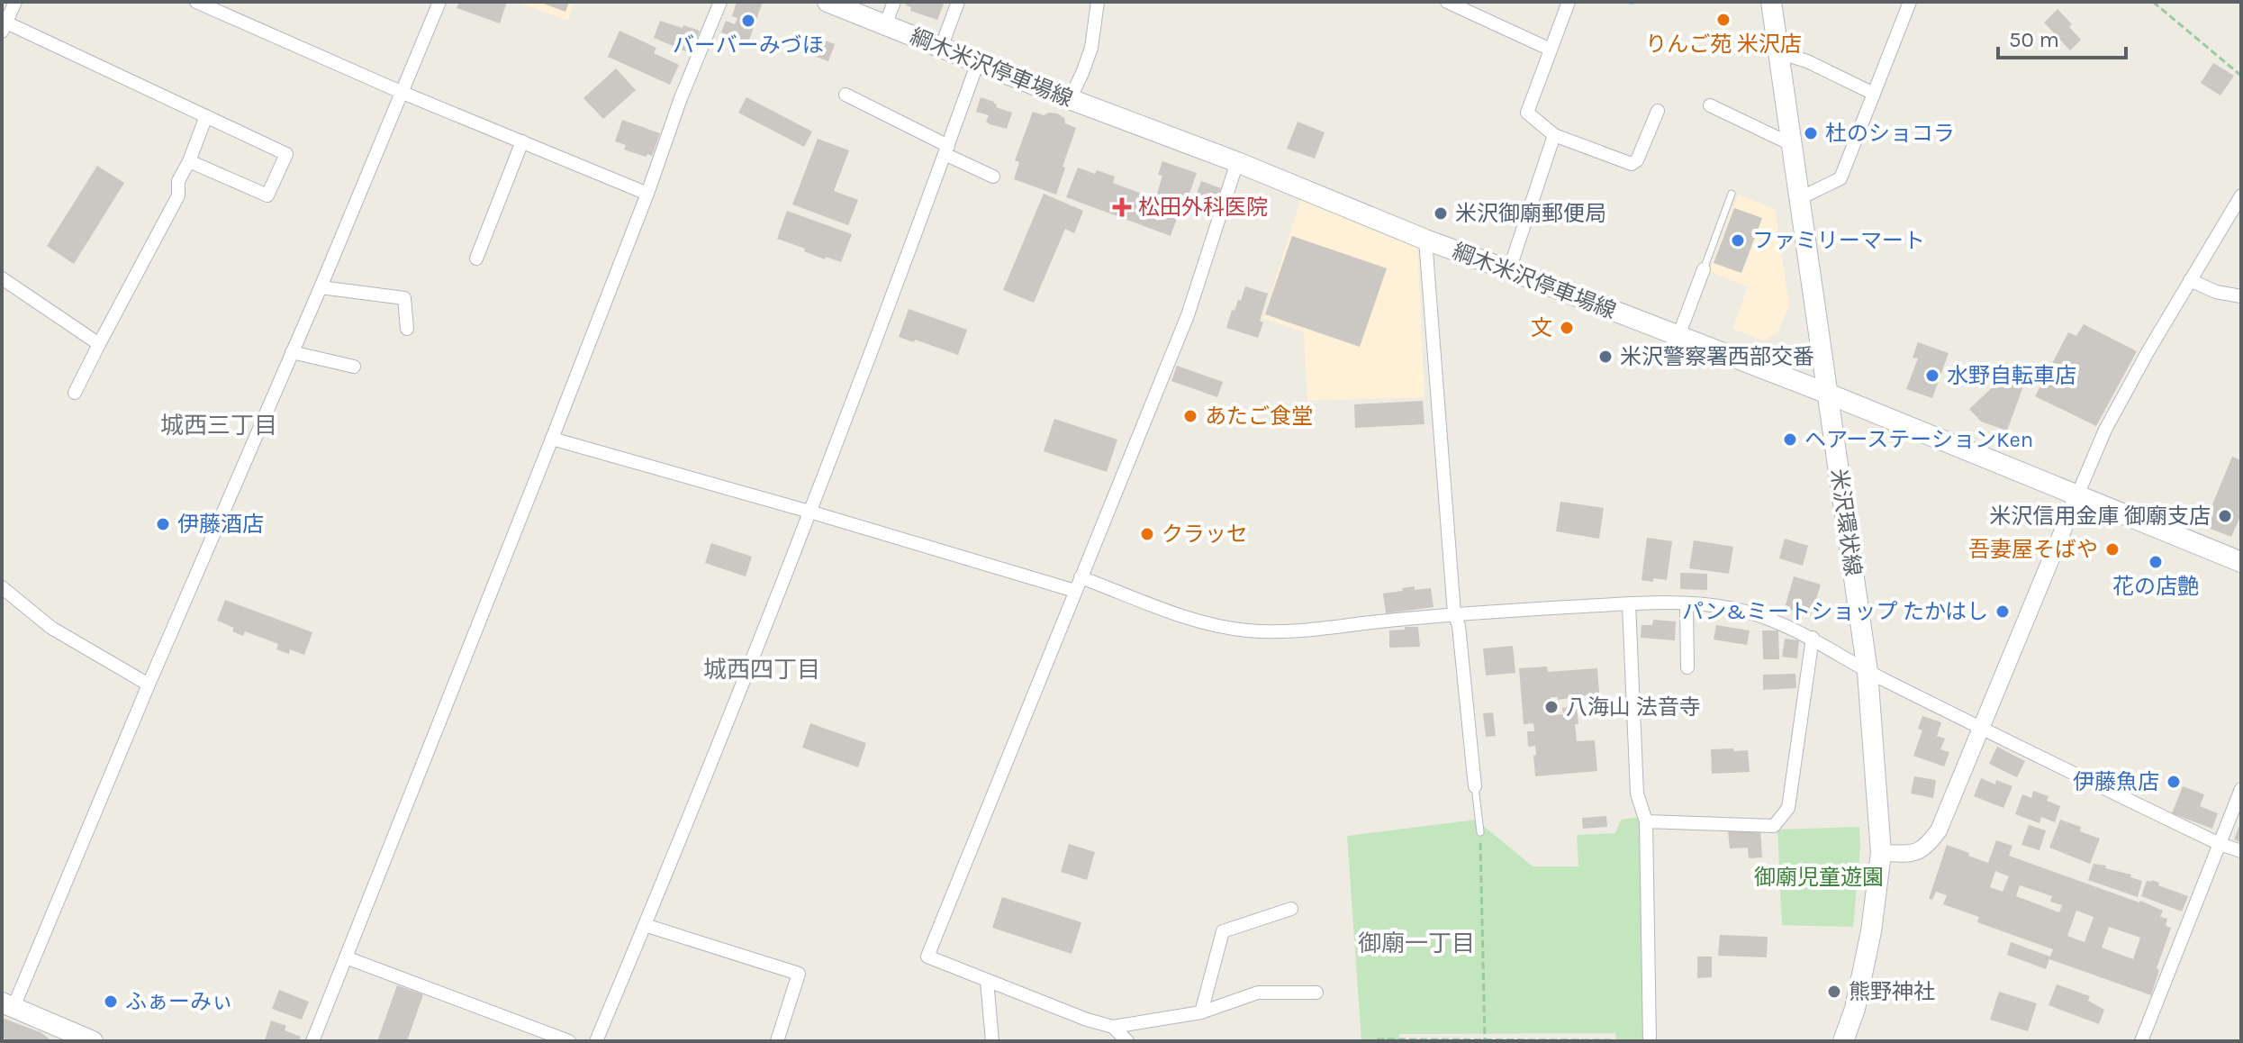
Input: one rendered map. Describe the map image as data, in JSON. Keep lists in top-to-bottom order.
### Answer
{
  "streets": {
    "main road": ["綱木米沢停車場線", "米沢環状線"]
  },
  "crossings": [
    ["綱木米沢停車場線", "米沢環状線"]
  ],
  "districts": ["城西三丁目", "城西四丁目", "御廟一丁目"],
  "parks": ["御廟児童遊園"],
  "places": {
    "other": [
      "りんご苑 米沢店",
      "バーバーみづほ",
      "杜のショコラ",
      "米沢御廟郵便局",
      "ファミリーマート",
      "文",
      "米沢警察署西部交番",
      "水野自転車店",
      "あたご食堂",
      "ヘアーステーションKen",
      "米沢信用金庫 御廟支店",
      "伊藤酒店",
      "クラッセ",
      "吾妻屋そばや",
      "花の店艶",
      "パン&ミートショップ たかはし",
      "八海山 法音寺",
      "伊藤魚店",
      "熊野神社",
      "ふぁーみぃ"
    ],
    "health": ["松田外科医院"]
  },
  "scale_bar": "50 m"
}
